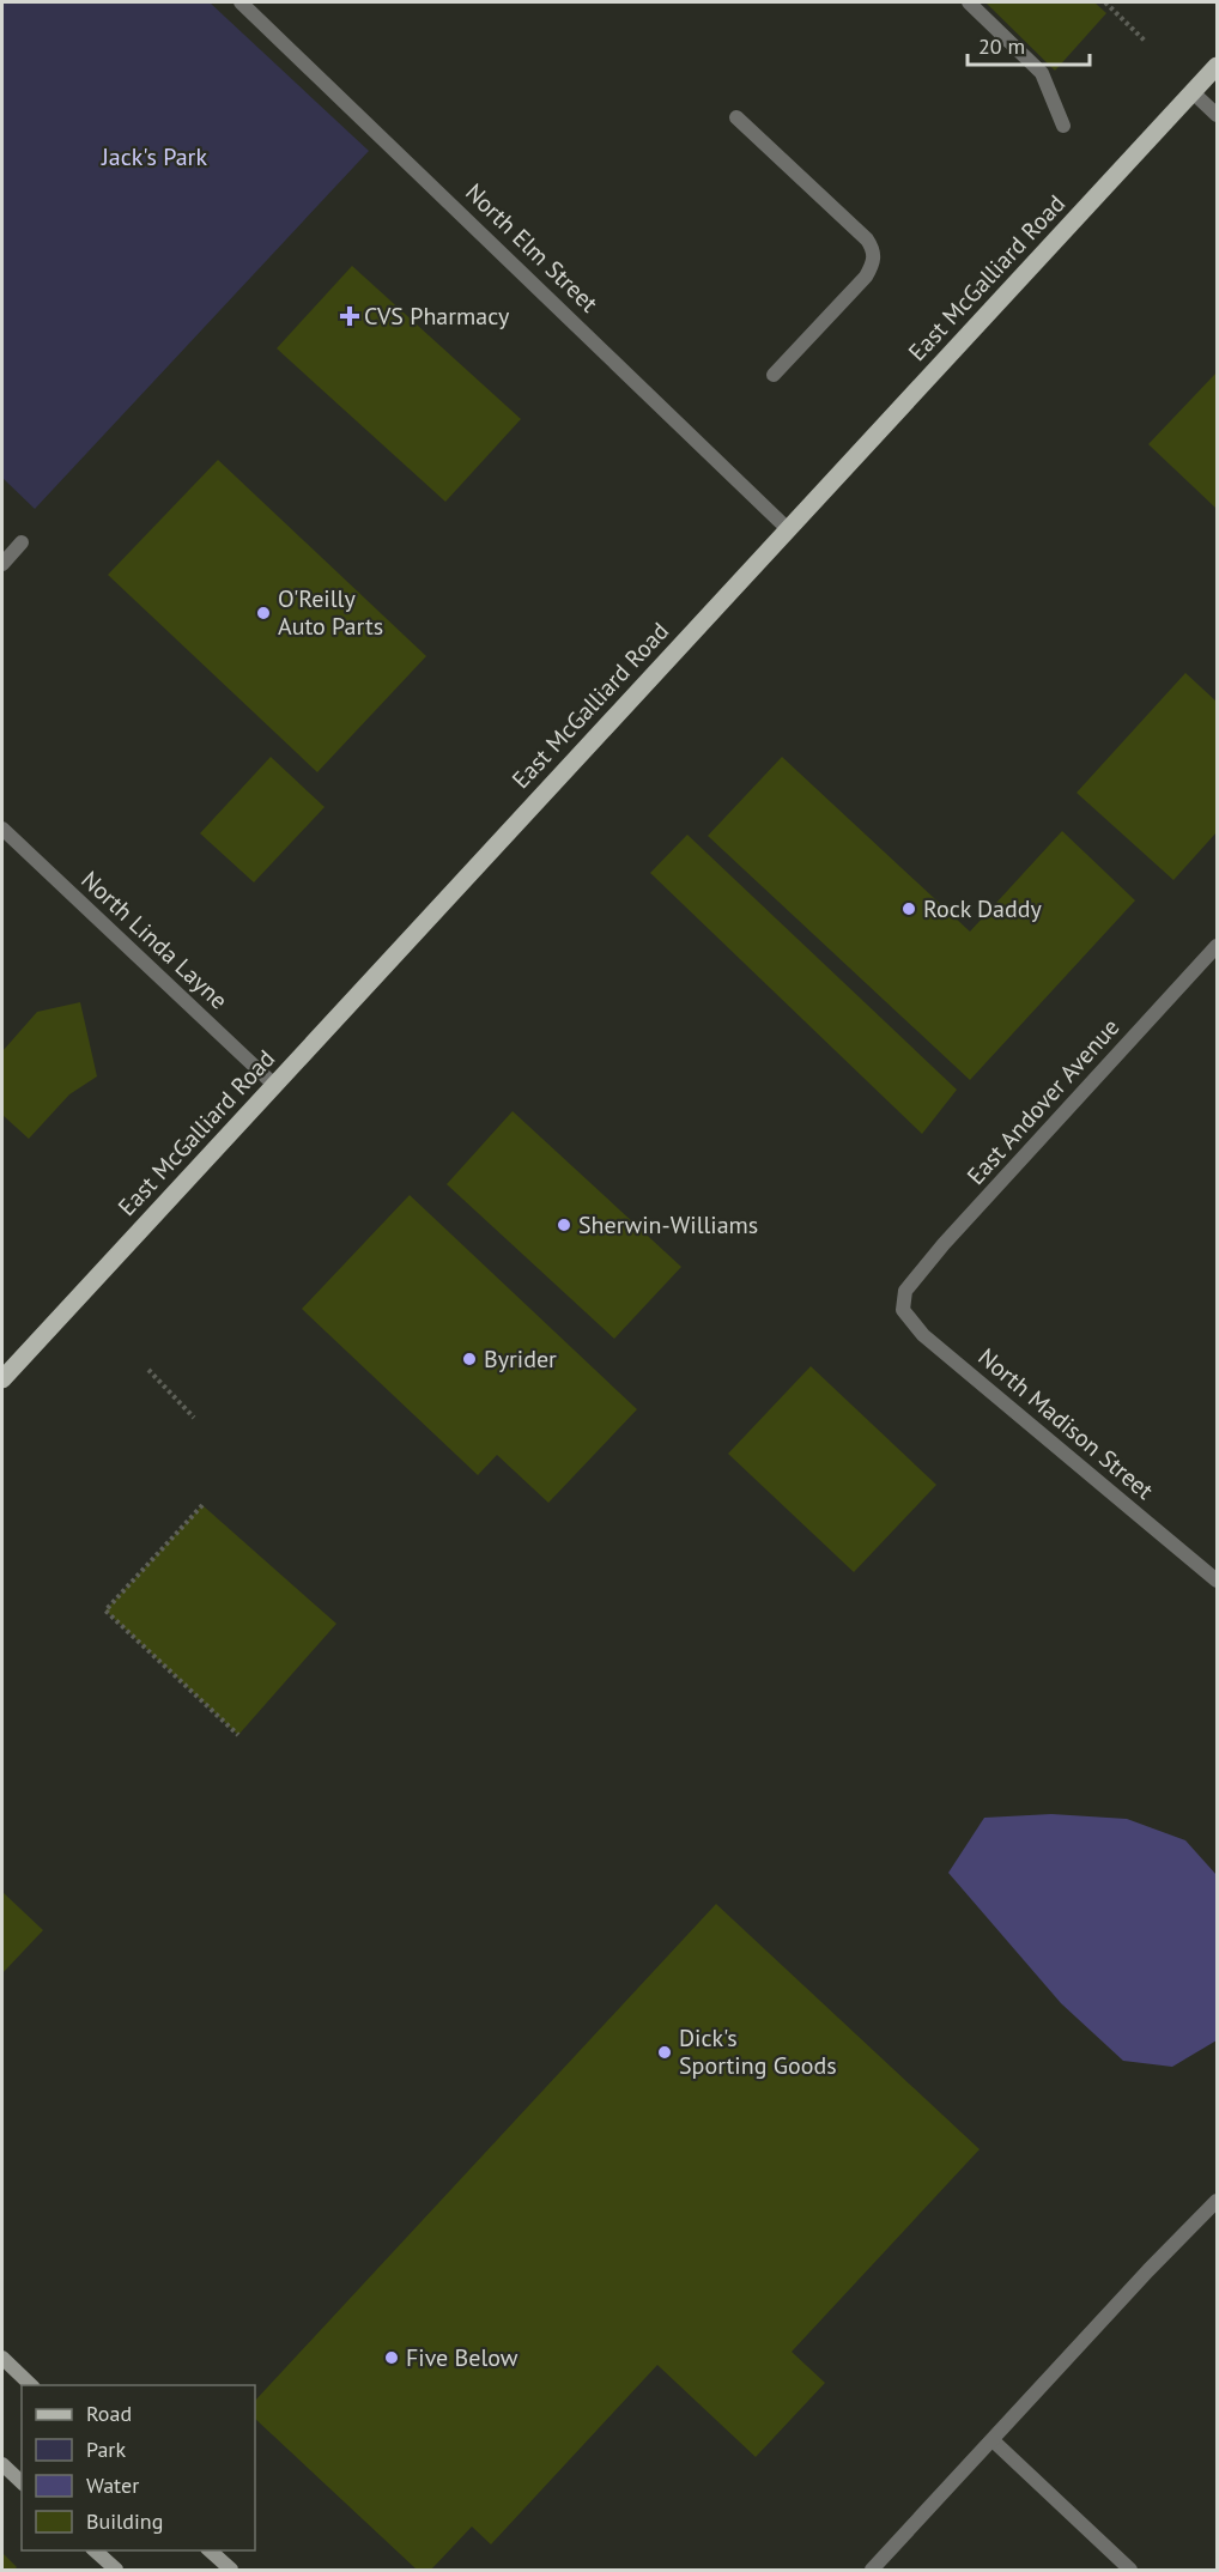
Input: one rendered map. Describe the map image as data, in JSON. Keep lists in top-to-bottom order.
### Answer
{
  "streets": {
    "main road": ["East McGalliard Road"],
    "street": [
      "North Elm Street",
      "North Linda Layne",
      "East Andover Avenue",
      "North Madison Street"
    ]
  },
  "crossings": [
    ["North Elm Street", "East McGalliard Road"],
    ["East McGalliard Road", "North Linda Layne"],
    ["East Andover Avenue", "North Madison Street"]
  ],
  "parks": ["Jack's Park"],
  "places": {
    "health": ["CVS Pharmacy"],
    "other": [
      "O'Reilly Auto Parts",
      "Rock Daddy",
      "Sherwin-Williams",
      "Byrider",
      "Dick's Sporting Goods",
      "Five Below"
    ]
  },
  "legend": [
    "Road",
    "Park",
    "Water",
    "Building"
  ],
  "scale_bar": "20 m"
}
